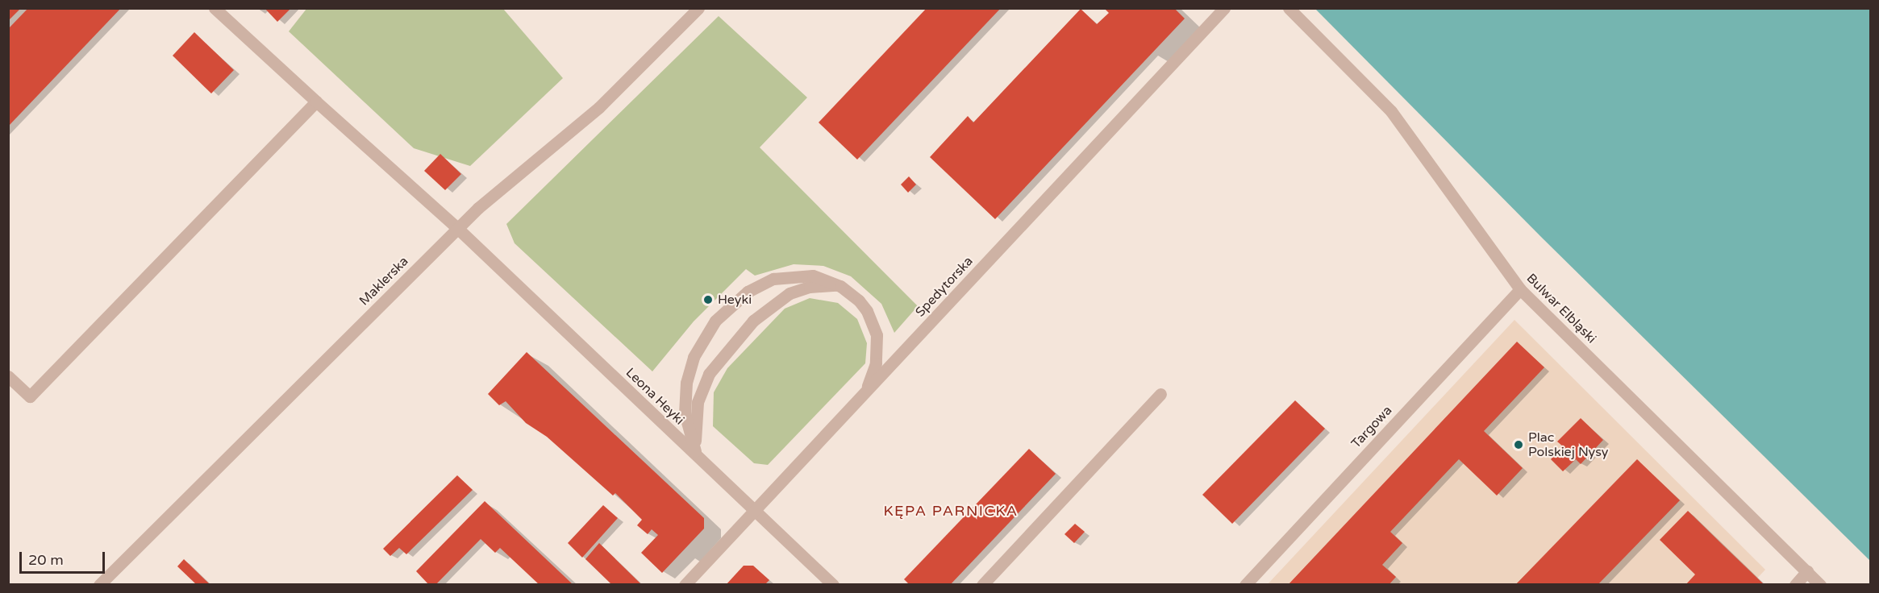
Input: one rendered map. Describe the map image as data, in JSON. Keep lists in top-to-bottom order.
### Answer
{
  "streets": {
    "street": [
      "Maklerska",
      "Spedytorska",
      "Bulwar Elbląski",
      "Leona Heyki",
      "Targowa"
    ]
  },
  "crossings": [
    ["Maklerska", "Leona Heyki"],
    ["Spedytorska", "Leona Heyki"],
    ["Bulwar Elbląski", "Targowa"]
  ],
  "districts": ["KĘPA PARNICKA"],
  "places": ["Heyki", "Plac Polskiej Nysy"],
  "scale_bar": "20 m"
}
